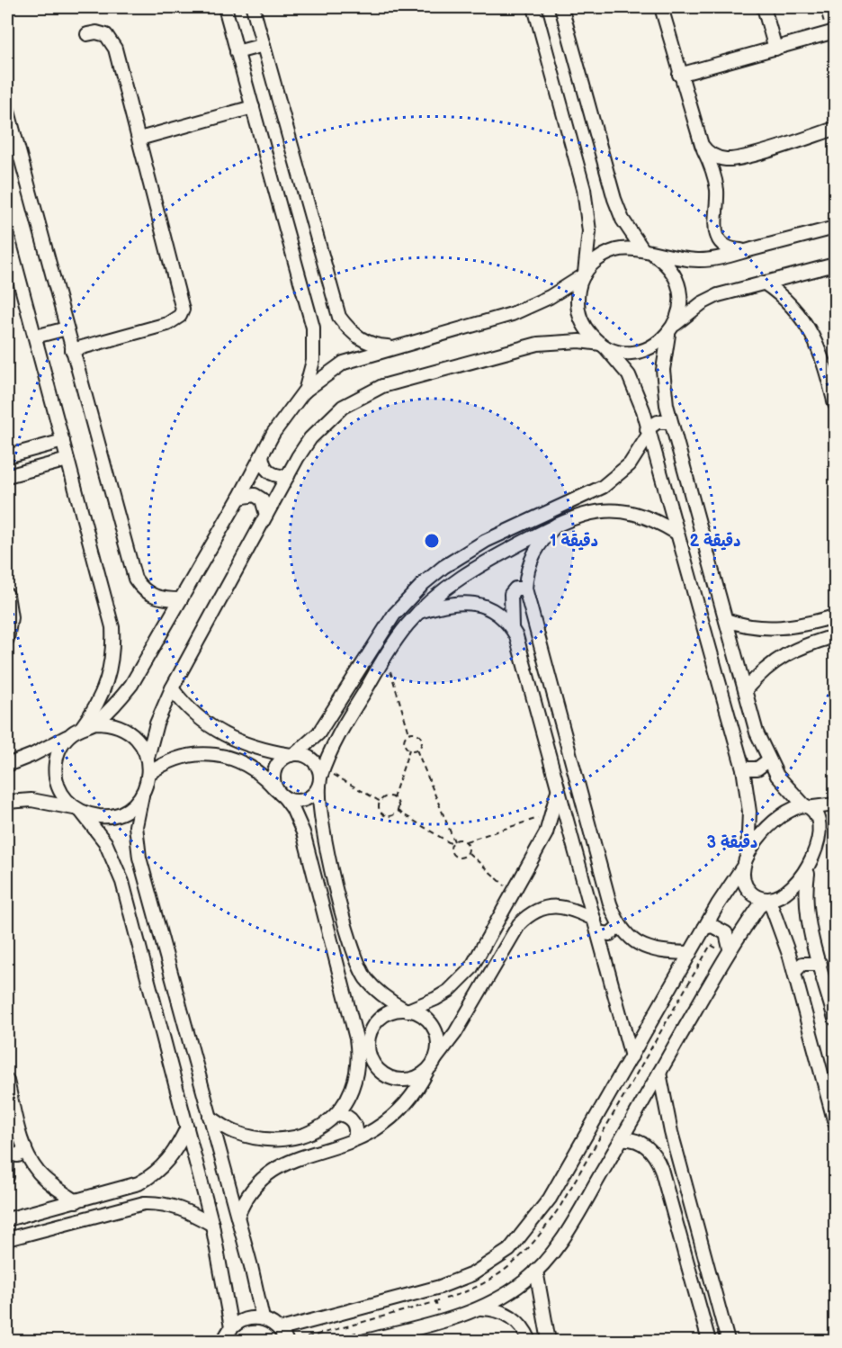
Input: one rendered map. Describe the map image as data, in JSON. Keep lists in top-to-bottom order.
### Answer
{
  "rings": ["1 دقيقة", "2 دقيقة", "3 دقيقة"]
}
